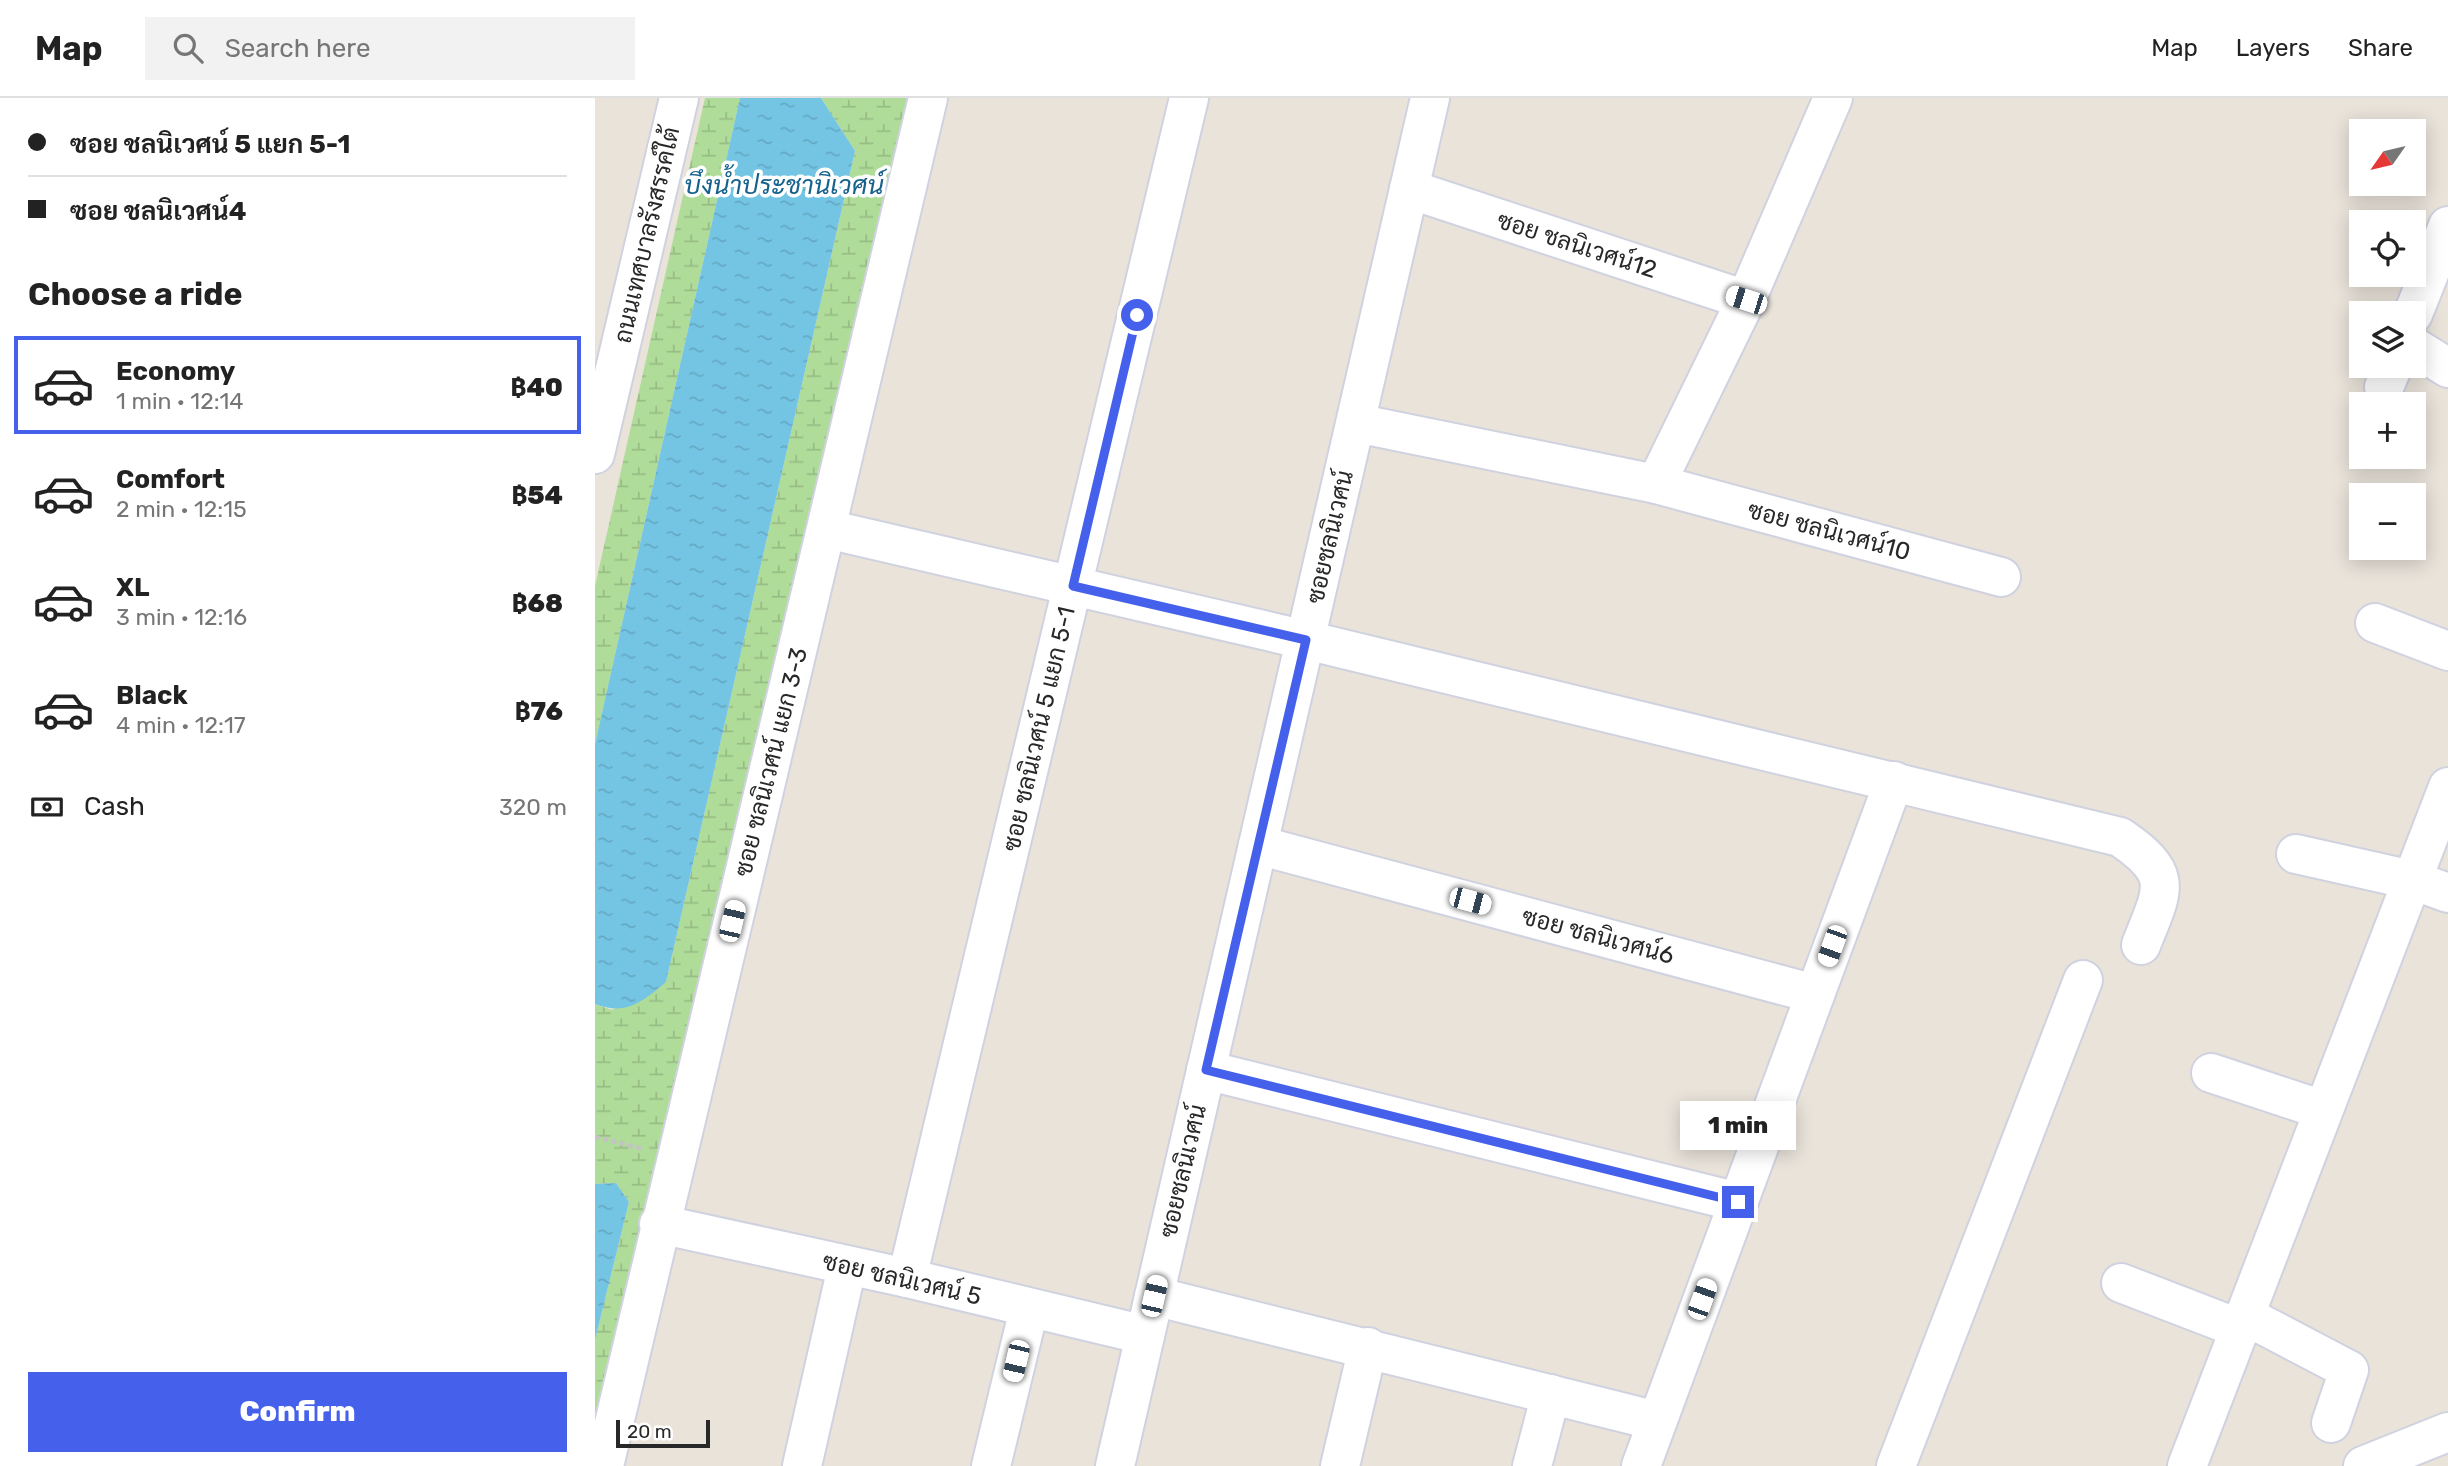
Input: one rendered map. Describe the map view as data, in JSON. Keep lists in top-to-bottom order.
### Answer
{
  "streets": {
    "street": [
      "ถนนเทศบาลรังสรรค์ใต้",
      "ซอย ชลนิเวศน์12",
      "ซอย ชลนิเวศน์10",
      "ซอยชลนิเวศน์",
      "ซอย ชลนิเวศน์ 5 แยก 5-1",
      "ซอย ชลนิเวศน์ แยก 3-3",
      "ซอย ชลนิเวศน์6",
      "ซอย ชลนิเวศน์ 5"
    ]
  },
  "crossings": [
    ["ซอย ชลนิเวศน์12", "ซอยชลนิเวศน์"],
    ["ซอย ชลนิเวศน์10", "ซอยชลนิเวศน์"],
    ["ซอยชลนิเวศน์", "ซอย ชลนิเวศน์6"],
    ["ซอยชลนิเวศน์", "ซอย ชลนิเวศน์ 5"],
    ["ซอย ชลนิเวศน์ 5 แยก 5-1", "ซอย ชลนิเวศน์ 5"],
    ["ซอย ชลนิเวศน์ แยก 3-3", "ซอย ชลนิเวศน์ 5"]
  ],
  "water": ["บึงน้ำประชานิเวศน์"],
  "scale_bar": "20 m",
  "north": "bottom left",
  "page": {
    "header": "Map",
    "search": "Search here",
    "nav": ["Map", "Layers", "Share"],
    "banner": ["ซอย ชลนิเวศน์ 5 แยก 5-1", "ซอย ชลนิเวศน์4"],
    "map_buttons": ["+", "−"],
    "heading": "Choose a ride",
    "list": [
      {
        "name": "Economy",
        "note": "1 min · 12:14",
        "value": "฿40"
      },
      {
        "name": "Comfort",
        "note": "2 min · 12:15",
        "value": "฿54"
      },
      {
        "name": "XL",
        "note": "3 min · 12:16",
        "value": "฿68"
      },
      {
        "name": "Black",
        "note": "4 min · 12:17",
        "value": "฿76"
      }
    ],
    "pay": ["Cash", "320 m"],
    "bubble": "1 min",
    "buttons": "Confirm",
    "scale": "20 m"
  }
}
